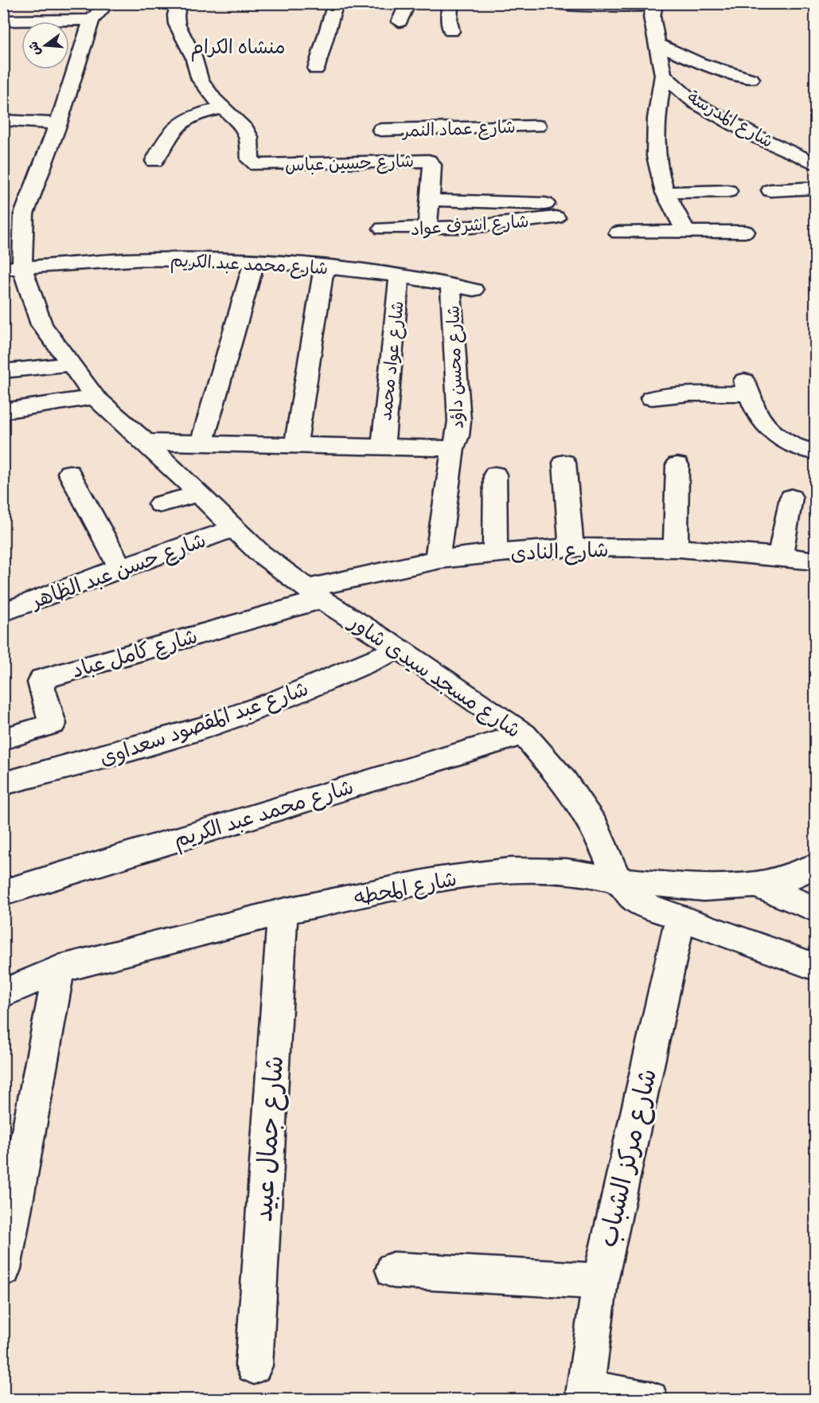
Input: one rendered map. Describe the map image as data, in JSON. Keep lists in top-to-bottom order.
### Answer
{
  "streets": {
    "street": [
      "شارع المدرسة",
      "شارع عماد النمر",
      "شارع حسين عباس",
      "شارع اشرف عواد",
      "شارع محمد عبد الكريم",
      "شارع عواد محمد",
      "شارع محسن داؤد",
      "شارع النادى",
      "شارع حسن عبد الظاهر",
      "شارع كامل عباد",
      "شارع مسجد سيدى شاور",
      "شارع عبد المقصود سعداوى",
      "شارع المحطه",
      "شارع جمال عبيد",
      "شارع مركز الشباب"
    ]
  },
  "crossings": [
    ["شارع حسين عباس", "شارع اشرف عواد"],
    ["شارع محمد عبد الكريم", "شارع عواد محمد"],
    ["شارع محمد عبد الكريم", "شارع محسن داؤد"],
    ["شارع محمد عبد الكريم", "شارع مسجد سيدى شاور"],
    ["شارع محسن داؤد", "شارع النادى"],
    ["شارع النادى", "شارع كامل عباد"],
    ["شارع النادى", "شارع مسجد سيدى شاور"],
    ["شارع حسن عبد الظاهر", "شارع مسجد سيدى شاور"],
    ["شارع كامل عباد", "شارع مسجد سيدى شاور"],
    ["شارع مسجد سيدى شاور", "شارع عبد المقصود سعداوى"],
    ["شارع مسجد سيدى شاور", "شارع المحطه"],
    ["شارع مسجد سيدى شاور", "شارع مركز الشباب"],
    ["شارع المحطه", "شارع جمال عبيد"]
  ],
  "districts": ["منشاه الكرام"],
  "north": "left"
}
